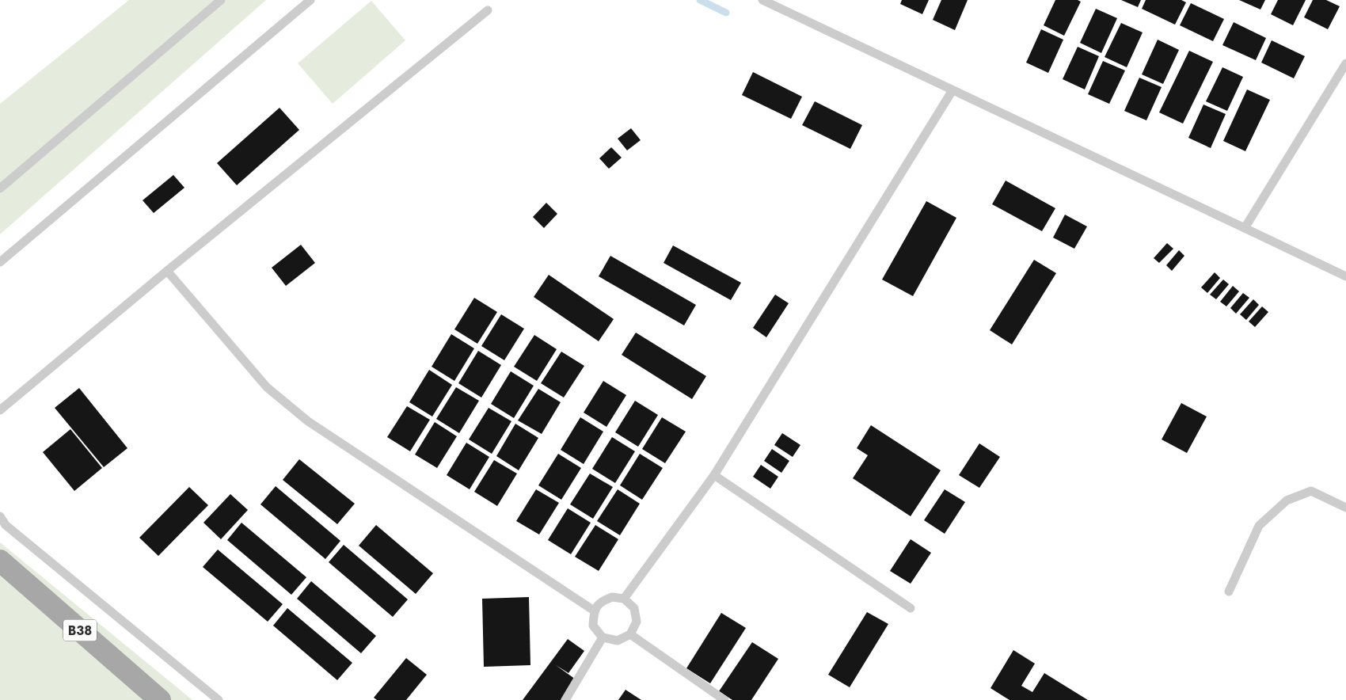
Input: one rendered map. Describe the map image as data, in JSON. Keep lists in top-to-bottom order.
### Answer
{
  "streets": {
    "main road": ["B38"]
  }
}
